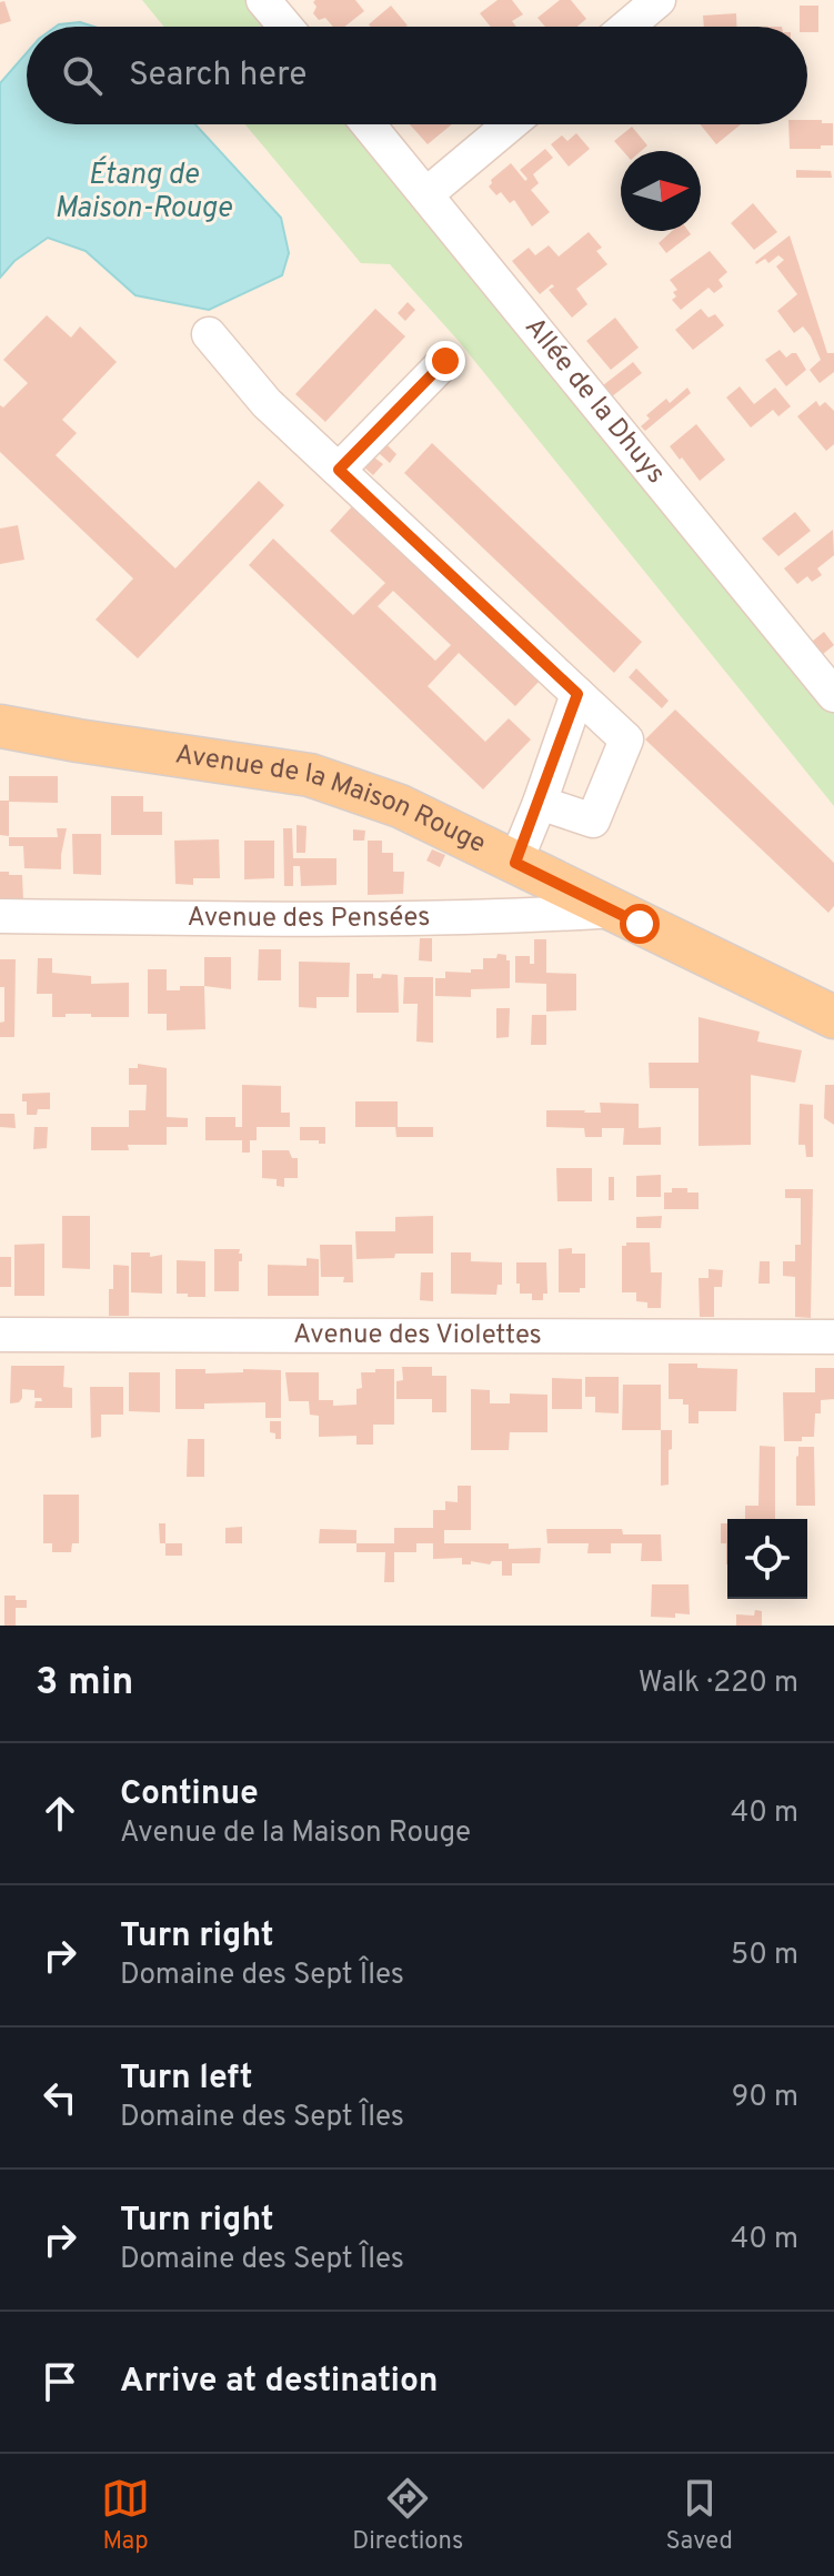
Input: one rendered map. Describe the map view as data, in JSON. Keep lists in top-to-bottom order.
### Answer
{
  "streets": {
    "main road": ["Avenue de la Maison Rouge"],
    "street": ["Allée de la Dhuys", "Avenue des Pensées", "Avenue des Violettes"]
  },
  "crossings": [
    ["Avenue de la Maison Rouge", "Avenue des Pensées"]
  ],
  "water": ["Étang de Maison-Rouge"],
  "north": "right",
  "page": {
    "search": "Search here",
    "heading": ["3 min", "Walk · 220 m"],
    "list": [
      ["Continue", "Avenue de la Maison Rouge", "40 m"],
      ["Turn right", "Domaine des Sept Îles", "50 m"],
      ["Turn left", "Domaine des Sept Îles", "90 m"],
      ["Turn right", "Domaine des Sept Îles", "40 m"],
      "Arrive at destination"
    ],
    "nav": ["Map", "Directions", "Saved"]
  }
}
